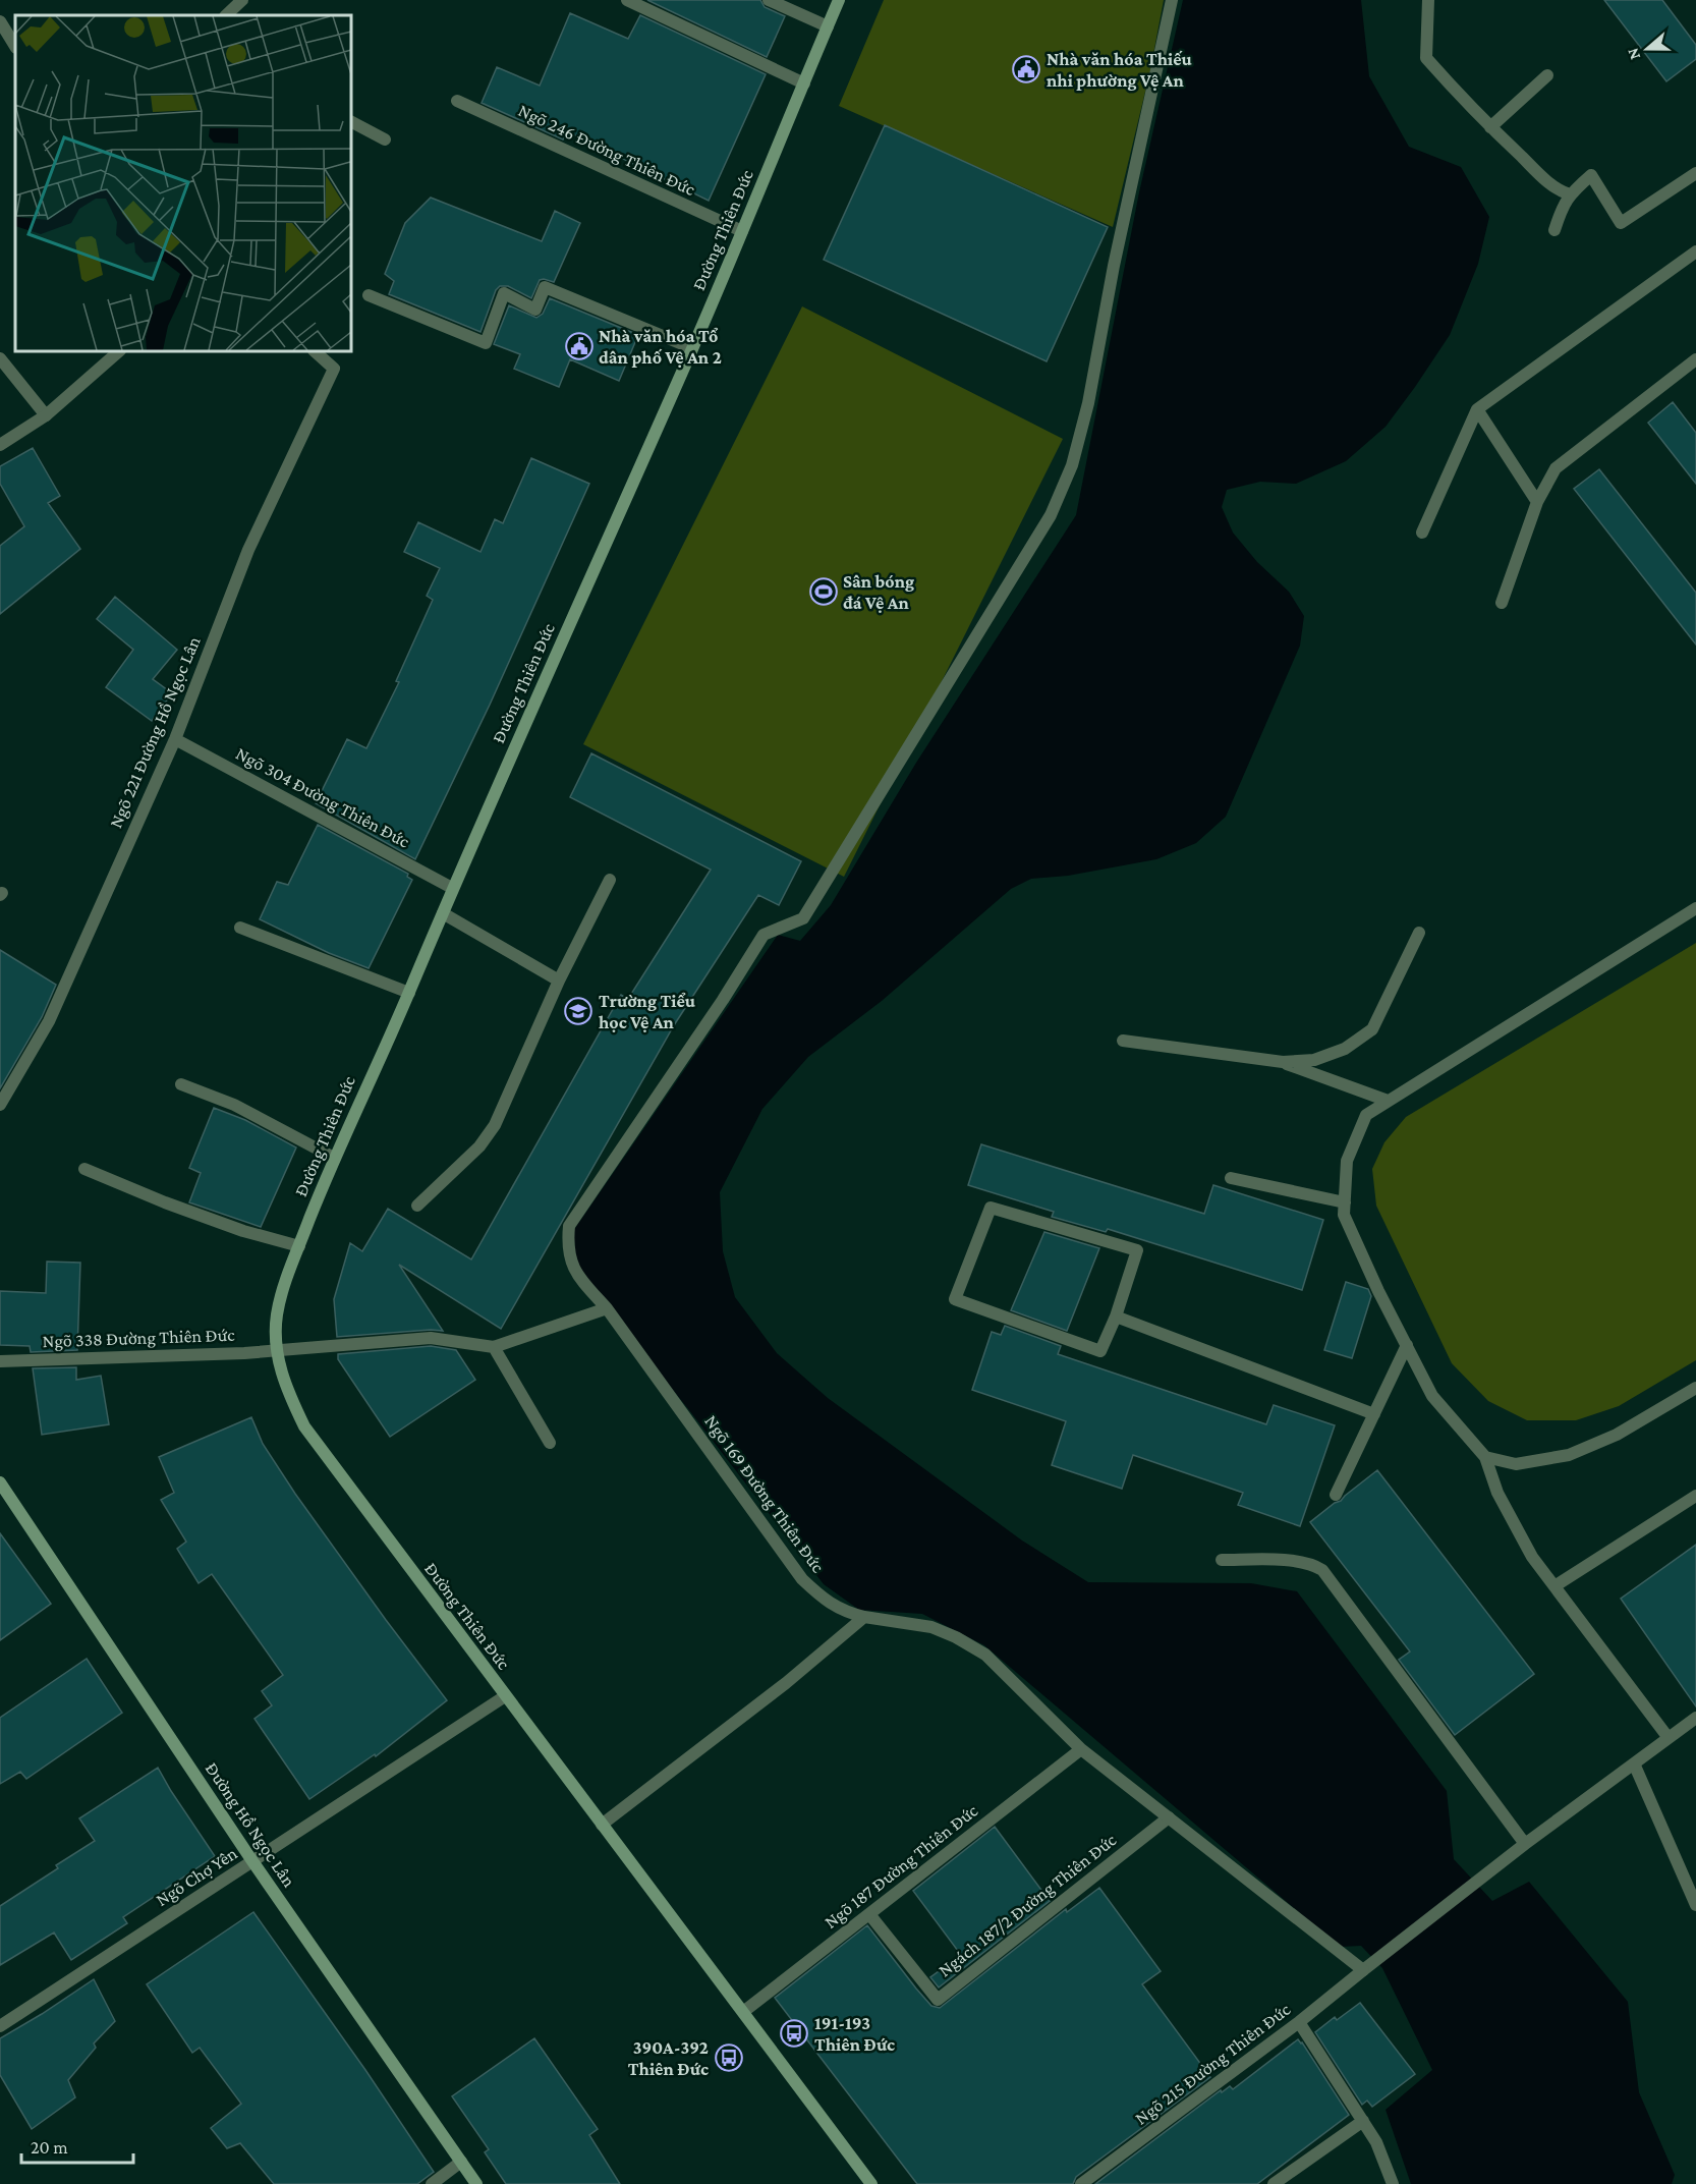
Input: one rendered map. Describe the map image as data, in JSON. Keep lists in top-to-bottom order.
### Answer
{
  "streets": {
    "main road": ["Đường Thiên Đức", "Đường Hồ Ngọc Lân"],
    "street": [
      "Ngõ 246 Đường Thiên Đức",
      "Ngõ 221 Đường Hồ Ngọc Lân",
      "Ngõ 304 Đường Thiên Đức",
      "Ngõ 338 Đường Thiên Đức",
      "Ngõ 169 Đường Thiên Đức",
      "Ngõ 187 Đường Thiên Đức",
      "Ngõ Chợ Yên",
      "Ngách 187/2 Đường Thiên Đức",
      "Ngõ 215 Đường Thiên Đức"
    ]
  },
  "crossings": [
    ["Ngõ 246 Đường Thiên Đức", "Đường Thiên Đức"],
    ["Đường Thiên Đức", "Ngõ 304 Đường Thiên Đức"],
    ["Đường Thiên Đức", "Ngõ 338 Đường Thiên Đức"],
    ["Đường Thiên Đức", "Ngõ 187 Đường Thiên Đức"],
    ["Đường Thiên Đức", "Ngõ Chợ Yên"],
    ["Ngõ 221 Đường Hồ Ngọc Lân", "Ngõ 304 Đường Thiên Đức"],
    ["Ngõ 169 Đường Thiên Đức", "Ngõ 187 Đường Thiên Đức"],
    ["Ngõ 169 Đường Thiên Đức", "Ngách 187/2 Đường Thiên Đức"],
    ["Ngõ 169 Đường Thiên Đức", "Ngõ 215 Đường Thiên Đức"],
    ["Đường Hồ Ngọc Lân", "Ngõ Chợ Yên"],
    ["Ngõ 187 Đường Thiên Đức", "Ngách 187/2 Đường Thiên Đức"]
  ],
  "places": {
    "public building": ["Nhà văn hóa Thiếu nhi phường Vệ An", "Nhà văn hóa Tổ dân phố Vệ An 2"],
    "sports": ["Sân bóng đá Vệ An"],
    "school or university": ["Trường Tiểu học Vệ An"],
    "bus stop": ["191-193 Thiên Đức", "390A-392 Thiên Đức"]
  },
  "scale_bar": "20 m",
  "north": "left"
}
